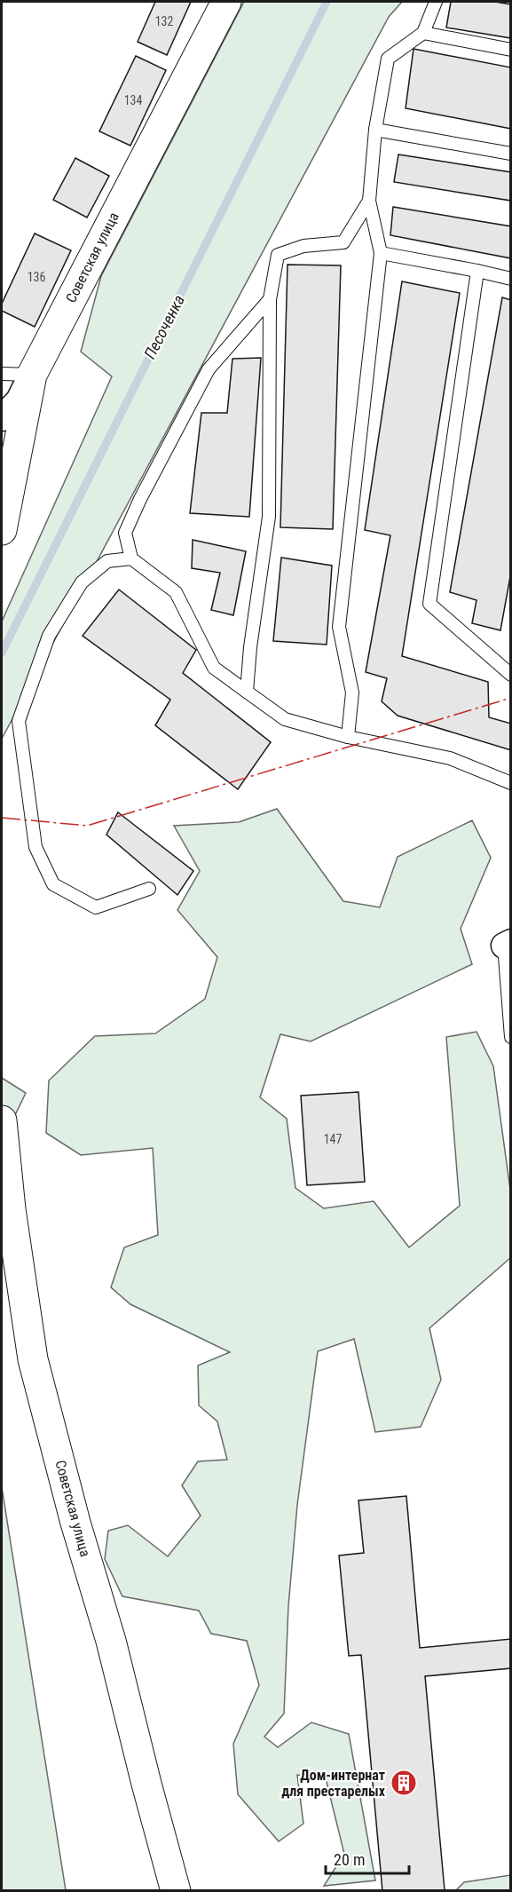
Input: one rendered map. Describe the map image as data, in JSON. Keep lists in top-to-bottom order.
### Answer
{
  "streets": {
    "street": ["Советская улица"]
  },
  "water": ["Песоченка"],
  "places": {
    "building": ["Дом-интернат для престарелых"]
  },
  "house_numbers": [
    "132",
    "134",
    "136",
    "147"
  ],
  "scale_bar": "20 m"
}
